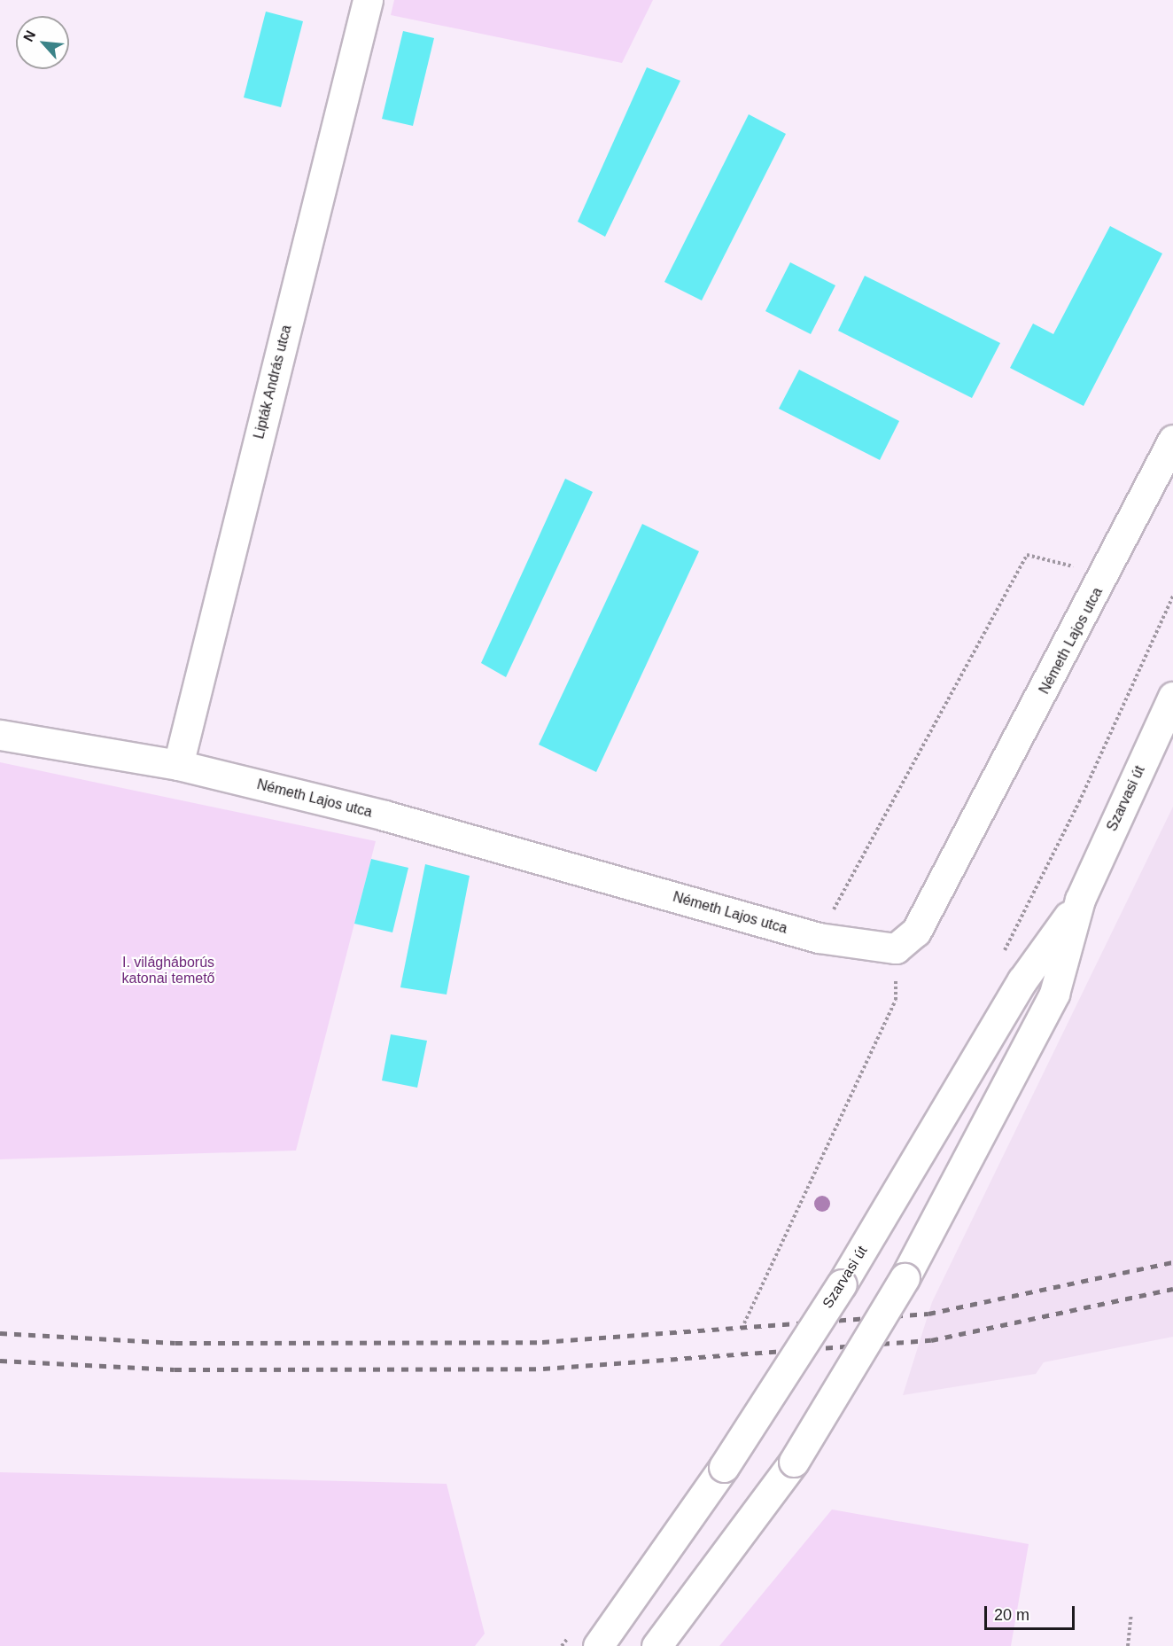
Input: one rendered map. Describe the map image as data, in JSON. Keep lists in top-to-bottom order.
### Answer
{
  "streets": {
    "street": ["Lipták András utca", "Németh Lajos utca", "Szarvasi út"]
  },
  "crossings": [
    ["Lipták András utca", "Németh Lajos utca"]
  ],
  "parks": ["I. világháborús katonai temető"],
  "scale_bar": "20 m",
  "north": "top left"
}
